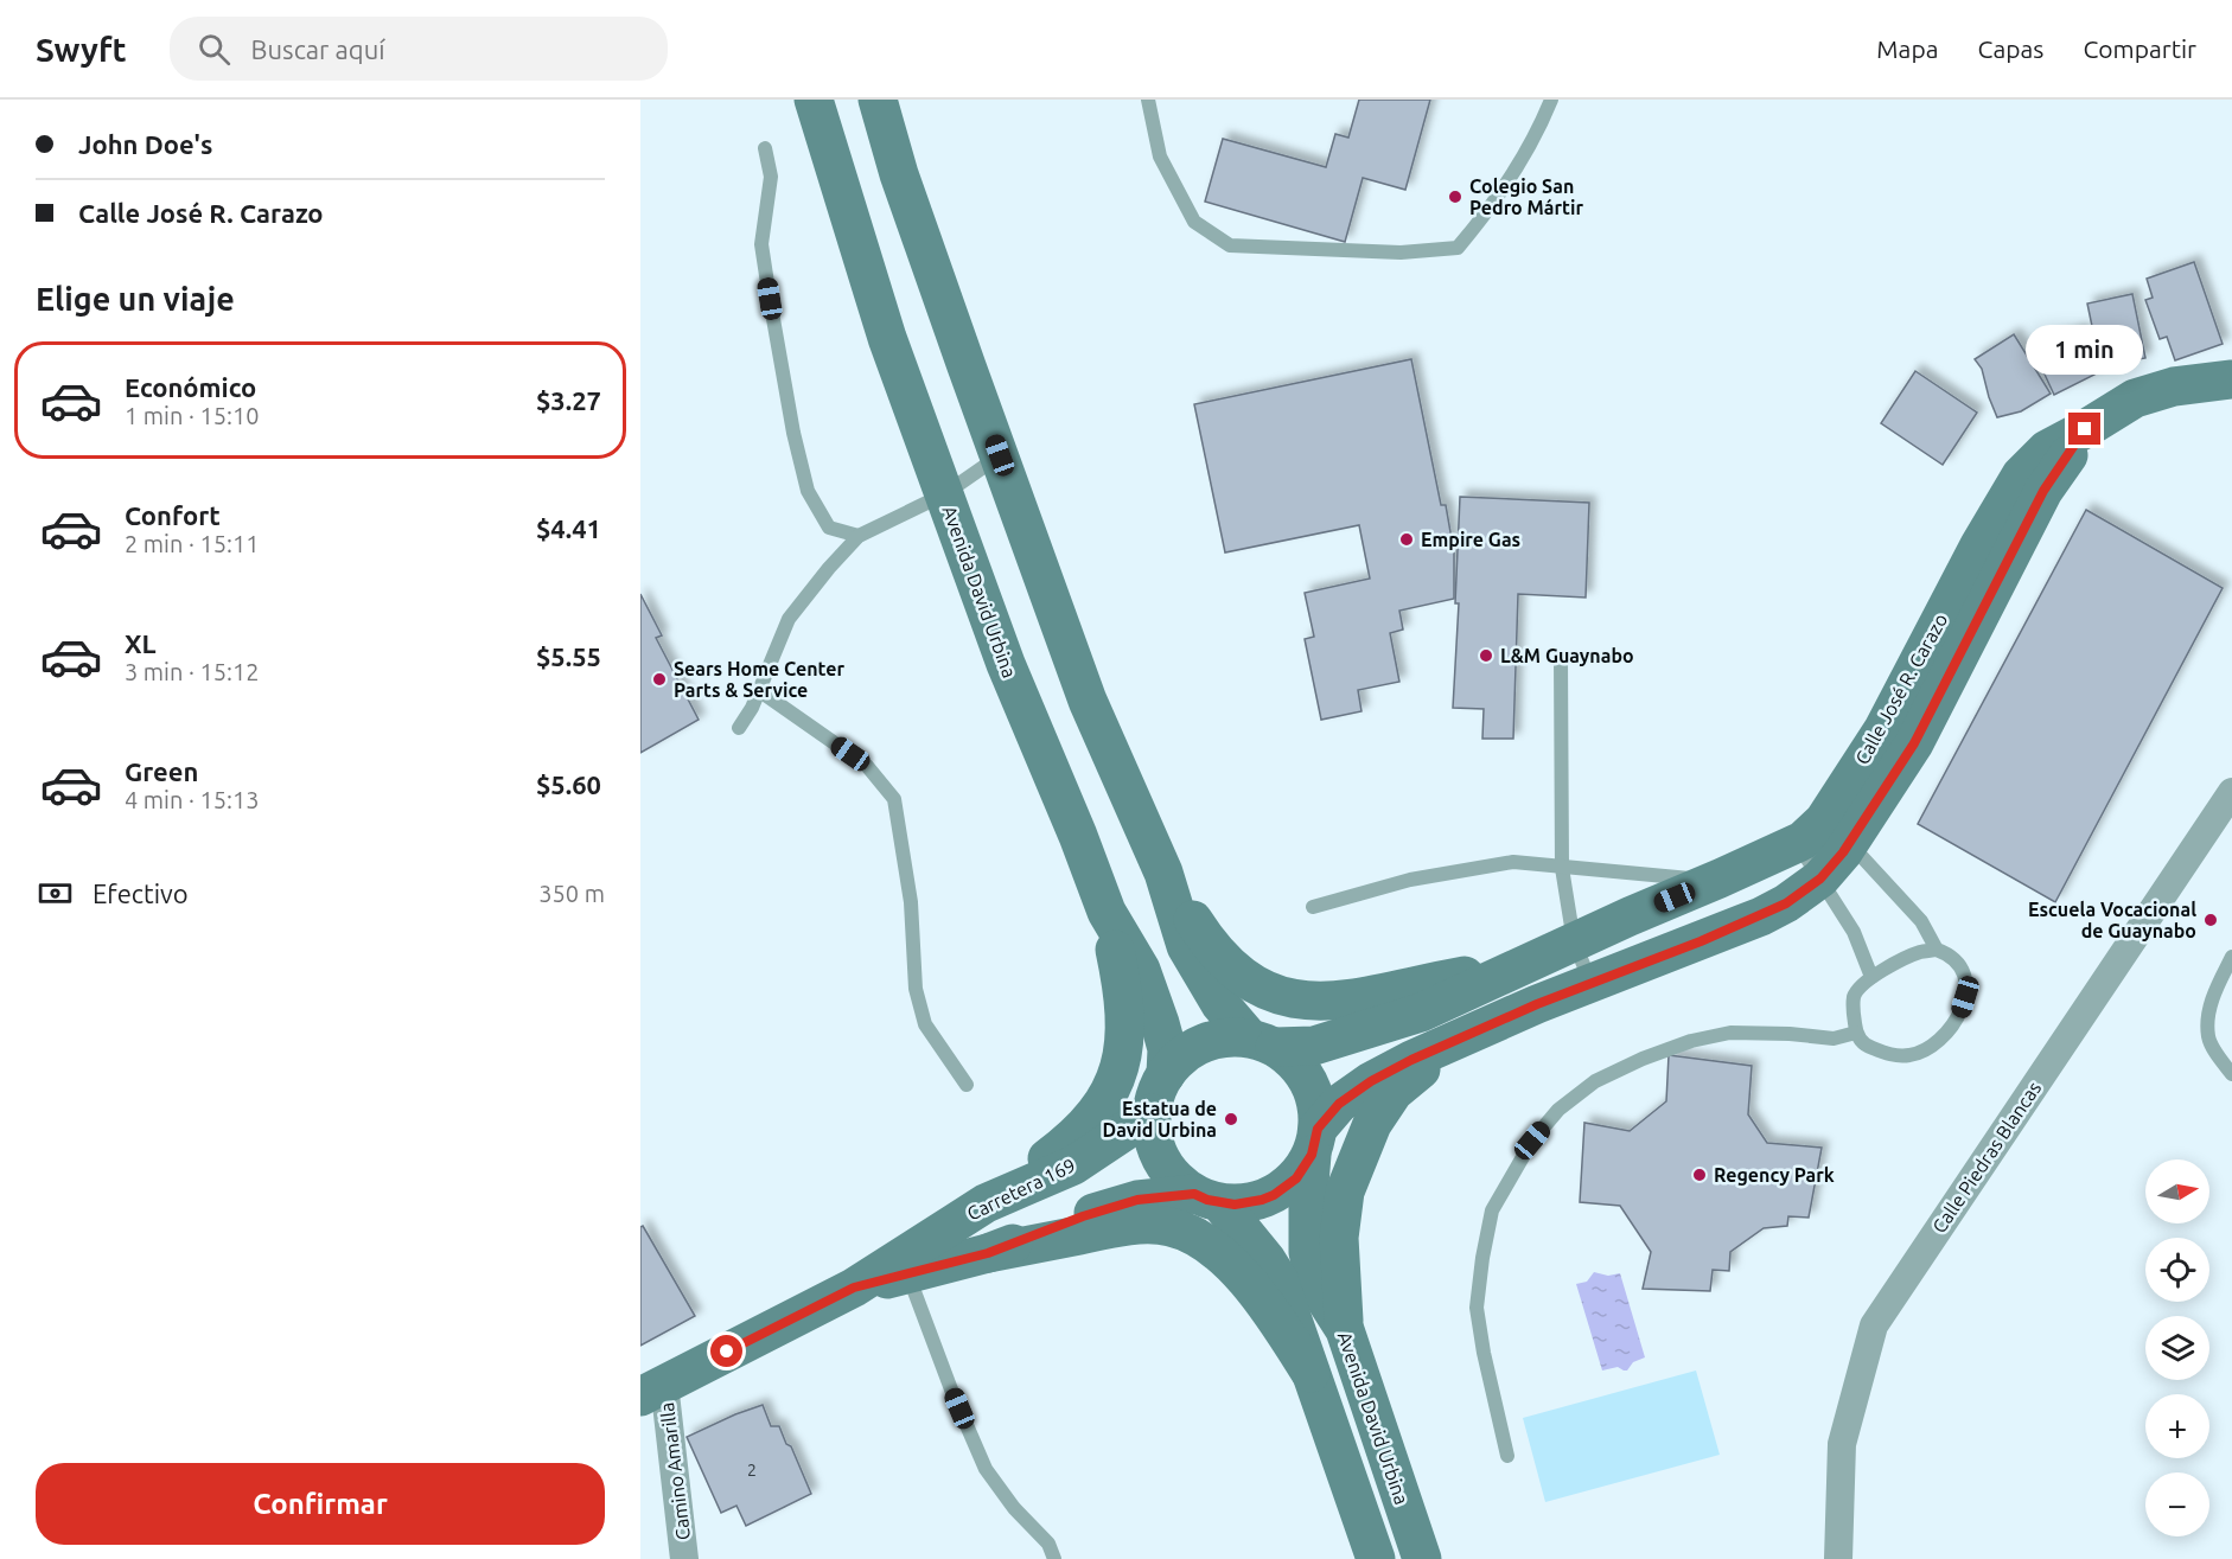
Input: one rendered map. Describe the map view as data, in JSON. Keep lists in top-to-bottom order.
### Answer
{
  "streets": {
    "street": [
      "Avenida David Urbina",
      "Calle José R. Carazo",
      "Calle Piedras Blancas",
      "Carretera 169",
      "Camino Amarilla"
    ]
  },
  "crossings": [
    ["Avenida David Urbina", "Calle José R. Carazo"],
    ["Avenida David Urbina", "Carretera 169"],
    ["Calle José R. Carazo", "Carretera 169"],
    ["Carretera 169", "Camino Amarilla"]
  ],
  "places": [
    "Colegio San Pedro Mártir",
    "Empire Gas",
    "L&M Guaynabo",
    "Sears Home Center Parts & Service",
    "Escuela Vocacional de Guaynabo",
    "Estatua de David Urbina",
    "Regency Park"
  ],
  "house_numbers": ["2"],
  "north": "right",
  "page": {
    "header": "Swyft",
    "search": "Buscar aquí",
    "nav": ["Mapa", "Capas", "Compartir"],
    "banner": ["John Doe's", "Calle José R. Carazo"],
    "heading": "Elige un viaje",
    "bubble": "1 min",
    "list": [
      {
        "name": "Económico",
        "note": "1 min · 15:10",
        "value": "$3.27"
      },
      {
        "name": "Confort",
        "note": "2 min · 15:11",
        "value": "$4.41"
      },
      {
        "name": "XL",
        "note": "3 min · 15:12",
        "value": "$5.55"
      },
      {
        "name": "Green",
        "note": "4 min · 15:13",
        "value": "$5.60"
      }
    ],
    "pay": ["Efectivo", "350 m"],
    "map_buttons": ["+", "−"],
    "buttons": "Confirmar"
  }
}
